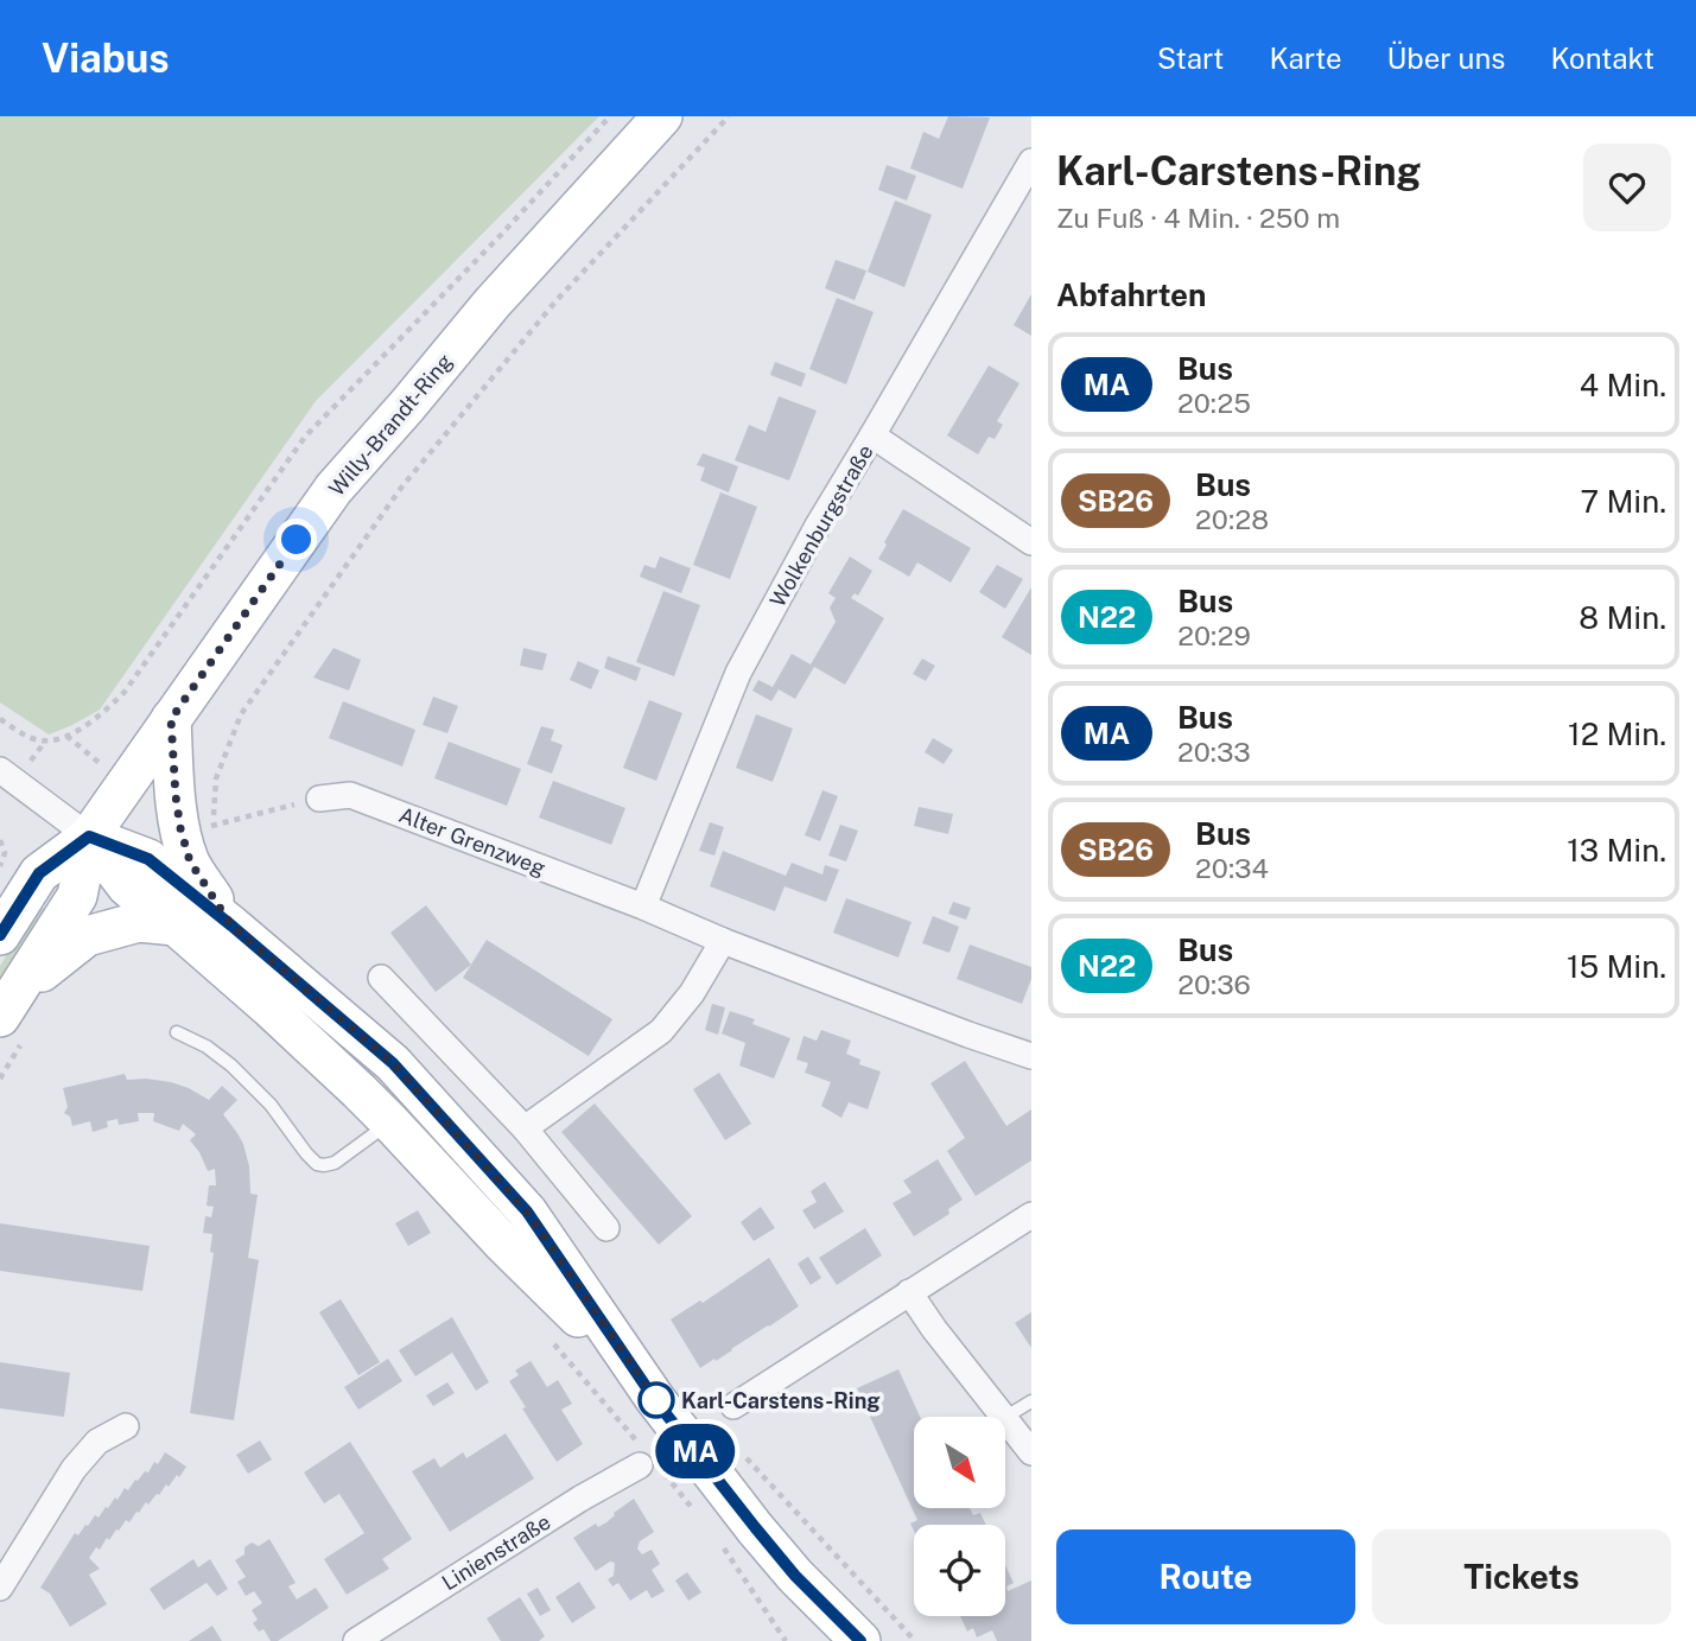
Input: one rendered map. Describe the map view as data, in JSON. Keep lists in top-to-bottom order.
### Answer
{
  "streets": {
    "main road": ["Willy-Brandt-Ring"],
    "street": ["Wolkenburgstraße", "Alter Grenzweg", "Linienstraße"]
  },
  "crossings": [
    ["Wolkenburgstraße", "Alter Grenzweg"]
  ],
  "places": ["Karl-Carstens-Ring"],
  "lines": ["bus line MA"],
  "north": "bottom right",
  "page": {
    "header": "Viabus",
    "nav": [
      "Start",
      "Karte",
      "Über uns",
      "Kontakt"
    ],
    "on_map": "MA",
    "heading": [
      ["Karl-Carstens-Ring", "Zu Fuß · 4 Min. · 250 m"],
      "Abfahrten"
    ],
    "list": [
      {
        "mark": "MA",
        "name": "Bus",
        "note": "20:25",
        "value": "4 Min."
      },
      {
        "mark": "SB26",
        "name": "Bus",
        "note": "20:28",
        "value": "7 Min."
      },
      {
        "mark": "N22",
        "name": "Bus",
        "note": "20:29",
        "value": "8 Min."
      },
      {
        "mark": "MA",
        "name": "Bus",
        "note": "20:33",
        "value": "12 Min."
      },
      {
        "mark": "SB26",
        "name": "Bus",
        "note": "20:34",
        "value": "13 Min."
      },
      {
        "mark": "N22",
        "name": "Bus",
        "note": "20:36",
        "value": "15 Min."
      }
    ],
    "buttons": ["Route", "Tickets"]
  }
}
